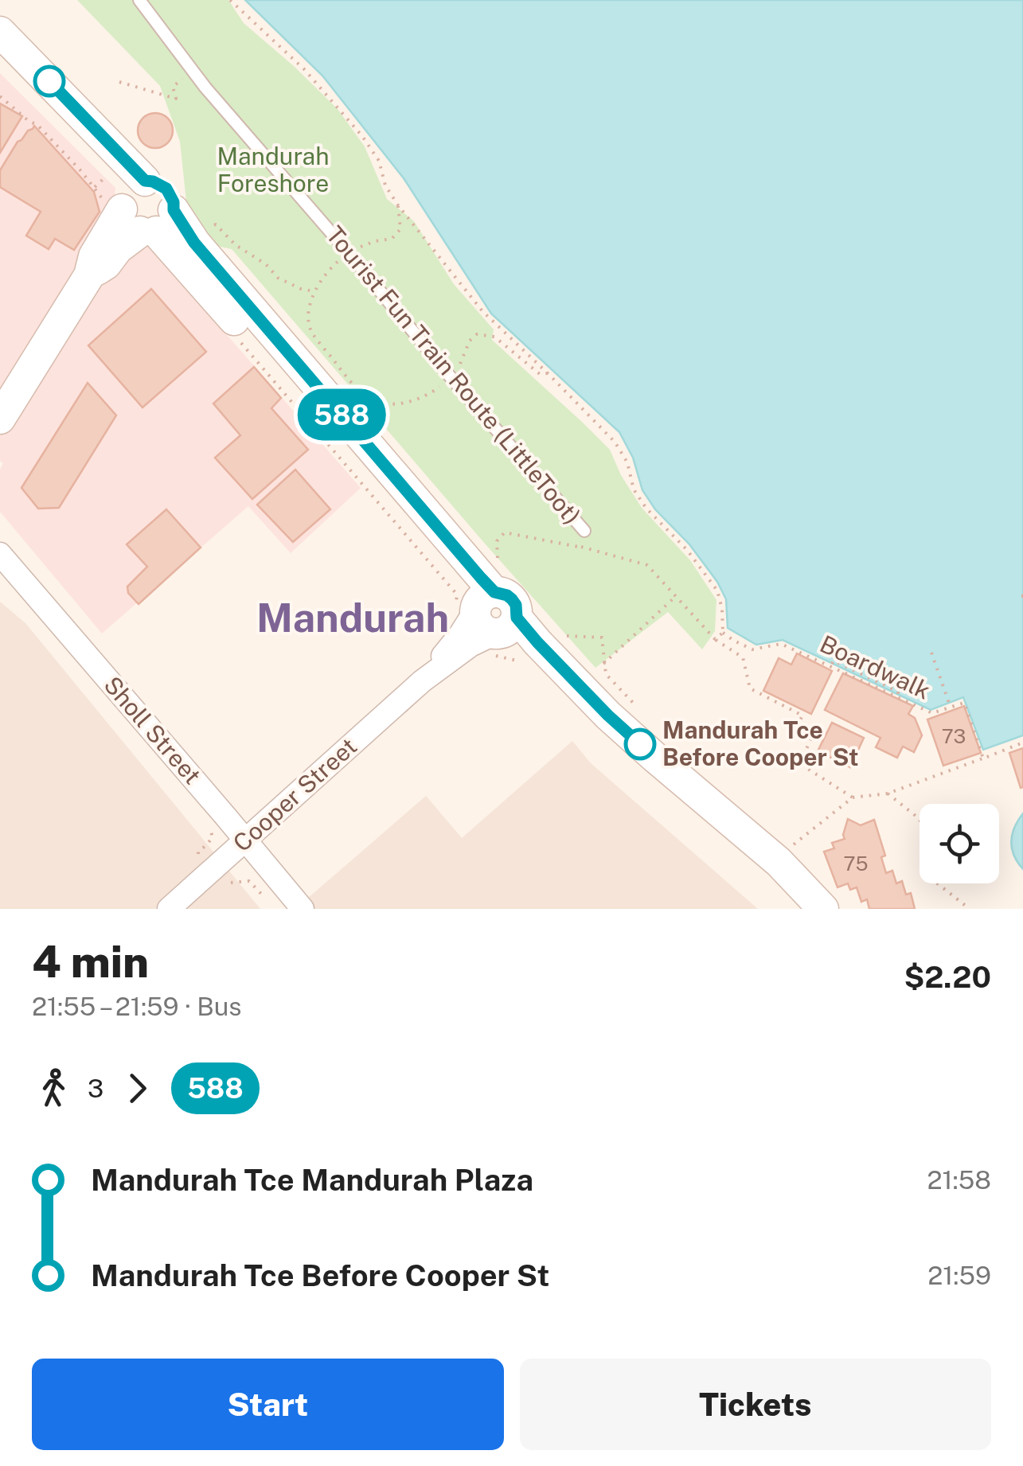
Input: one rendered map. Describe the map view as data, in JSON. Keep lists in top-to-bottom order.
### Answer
{
  "streets": {
    "street": ["Sholl Street", "Cooper Street"],
    "lane": ["Tourist Fun Train Route (LittleToot)"],
    "path": ["Boardwalk"]
  },
  "crossings": [
    ["Sholl Street", "Cooper Street"]
  ],
  "districts": ["Mandurah"],
  "parks": ["Mandurah Foreshore"],
  "places": ["Mandurah Tce Before Cooper St"],
  "lines": ["bus line 588"],
  "house_numbers": ["73", "75"],
  "page": {
    "on_map": "588",
    "heading": ["4 min", "21:55 – 21:59 · Bus", "$2.20"],
    "legs": ["3", "588"],
    "list": [
      {
        "name": "Mandurah Tce Mandurah Plaza",
        "value": "21:58"
      },
      {
        "name": "Mandurah Tce Before Cooper St",
        "value": "21:59"
      }
    ],
    "buttons": ["Start", "Tickets"]
  }
}
